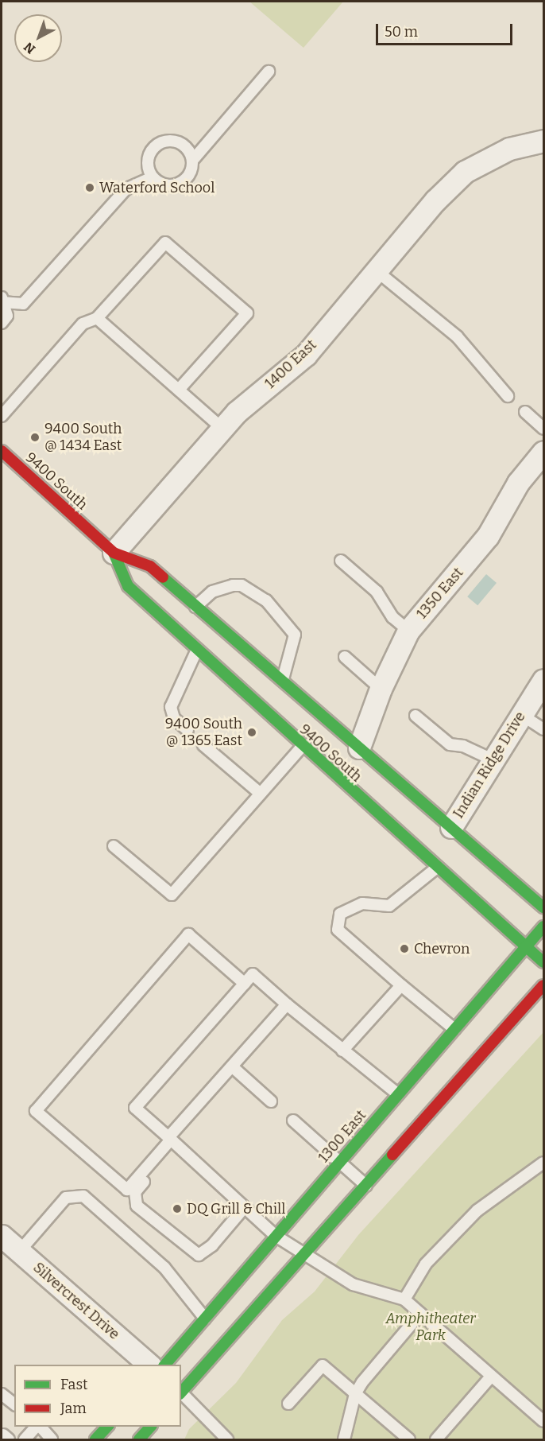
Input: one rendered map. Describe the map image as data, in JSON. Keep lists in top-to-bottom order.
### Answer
{
  "streets": {
    "main road": ["9400 South", "1300 East"],
    "street": [
      "1400 East",
      "1350 East",
      "Indian Ridge Drive",
      "Silvercrest Drive"
    ]
  },
  "crossings": [
    ["1400 East", "9400 South"],
    ["9400 South", "1350 East"],
    ["9400 South", "Indian Ridge Drive"],
    ["9400 South", "1300 East"]
  ],
  "parks": ["Amphitheater Park"],
  "places": [
    "Waterford School",
    "9400 South @ 1434 East",
    "9400 South @ 1365 East",
    "Chevron",
    "DQ Grill & Chill"
  ],
  "legend": ["Fast", "Jam"],
  "scale_bar": "50 m",
  "north": "bottom left"
}
